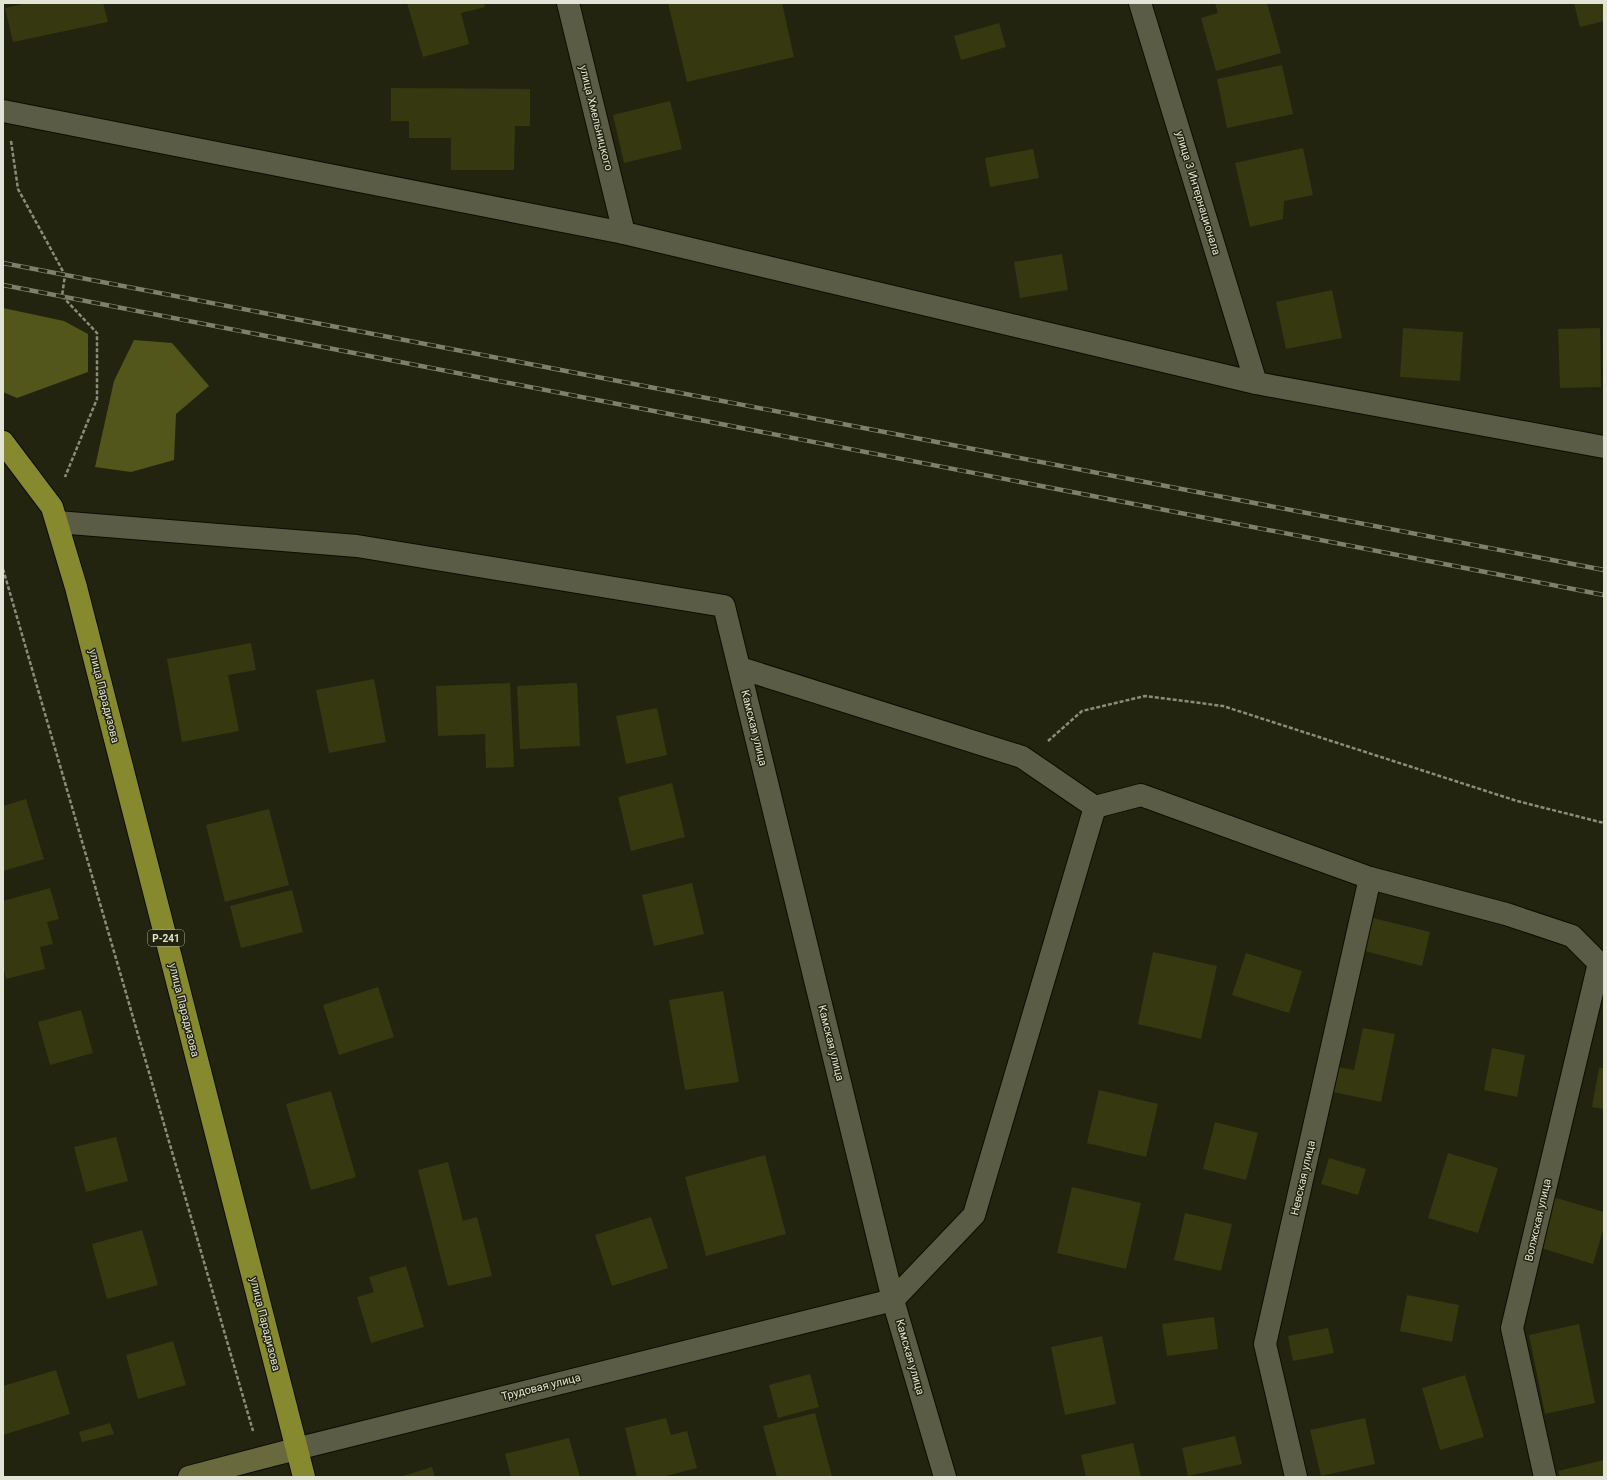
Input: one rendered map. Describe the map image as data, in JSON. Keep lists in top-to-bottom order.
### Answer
{
  "streets": {
    "highway": ["улица Парадизова", "Р-241"],
    "main road": ["Трудовая улица"],
    "street": [
      "улица Хмельницкого",
      "улица 3 Интернационала",
      "Камская улица",
      "Невская улица",
      "Волжская улица"
    ]
  },
  "crossings": [
    ["улица Парадизова", "Камская улица"],
    ["улица Парадизова", "Трудовая улица"],
    ["Камская улица", "Трудовая улица"]
  ]
}
